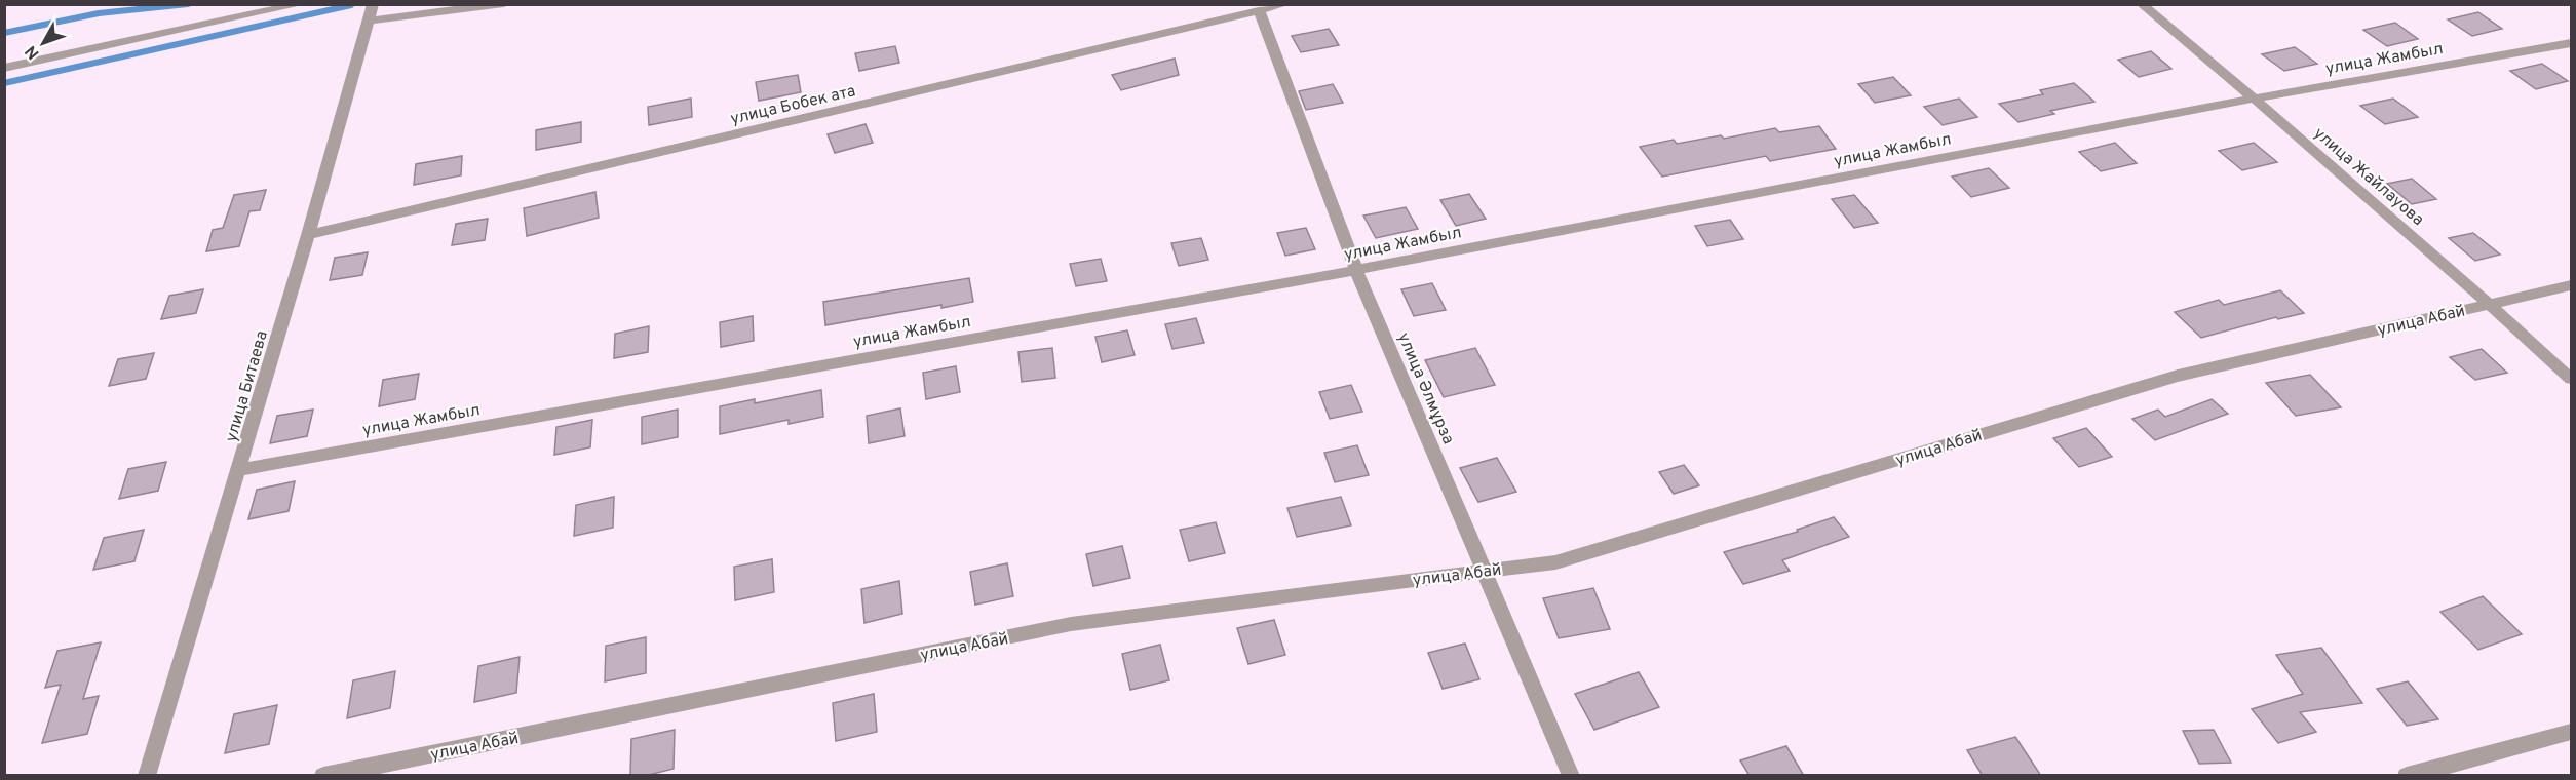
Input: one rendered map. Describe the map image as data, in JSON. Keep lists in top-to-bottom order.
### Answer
{
  "streets": {
    "street": [
      "улица Жамбыл",
      "улица Бобек ата",
      "улица Жайлауова",
      "улица Абай",
      "улица Битаева",
      "улица Әлмұрза"
    ]
  },
  "crossings": [
    ["улица Жамбыл", "улица Жайлауова"],
    ["улица Жамбыл", "улица Битаева"],
    ["улица Жамбыл", "улица Әлмұрза"],
    ["улица Бобек ата", "улица Битаева"],
    ["улица Бобек ата", "улица Әлмұрза"],
    ["улица Жайлауова", "улица Абай"],
    ["улица Абай", "улица Әлмұрза"]
  ],
  "north": "bottom left"
}
